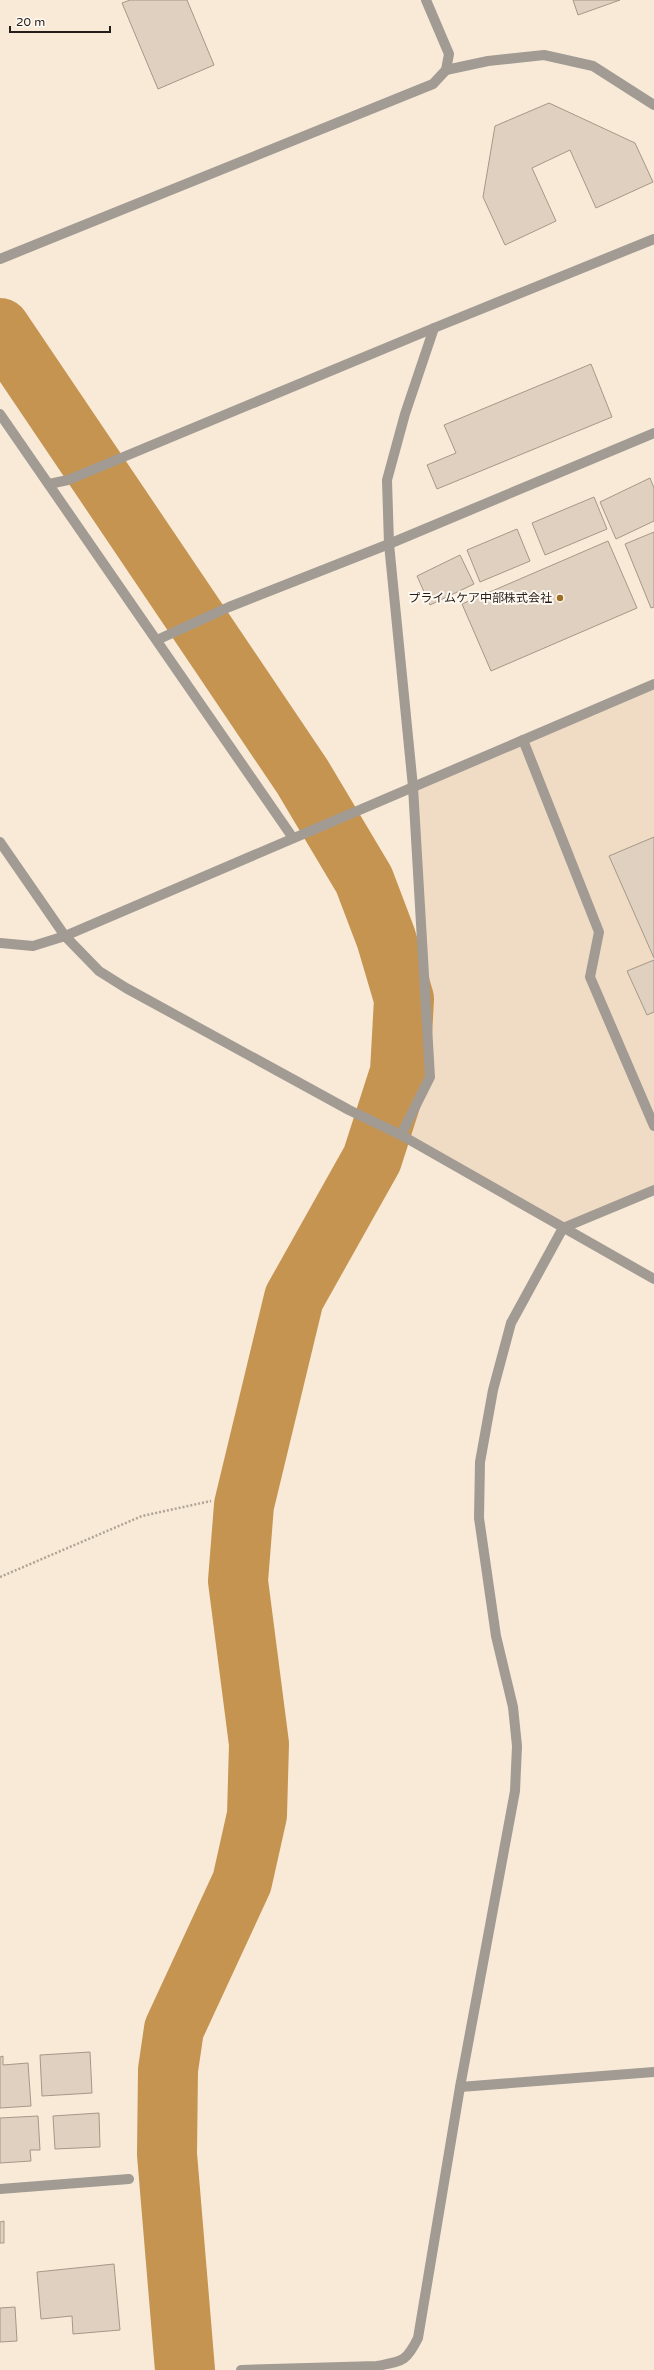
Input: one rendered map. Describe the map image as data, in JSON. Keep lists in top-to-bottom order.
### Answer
{
  "places": ["プライムケア中部株式会社"],
  "scale_bar": "20 m"
}
